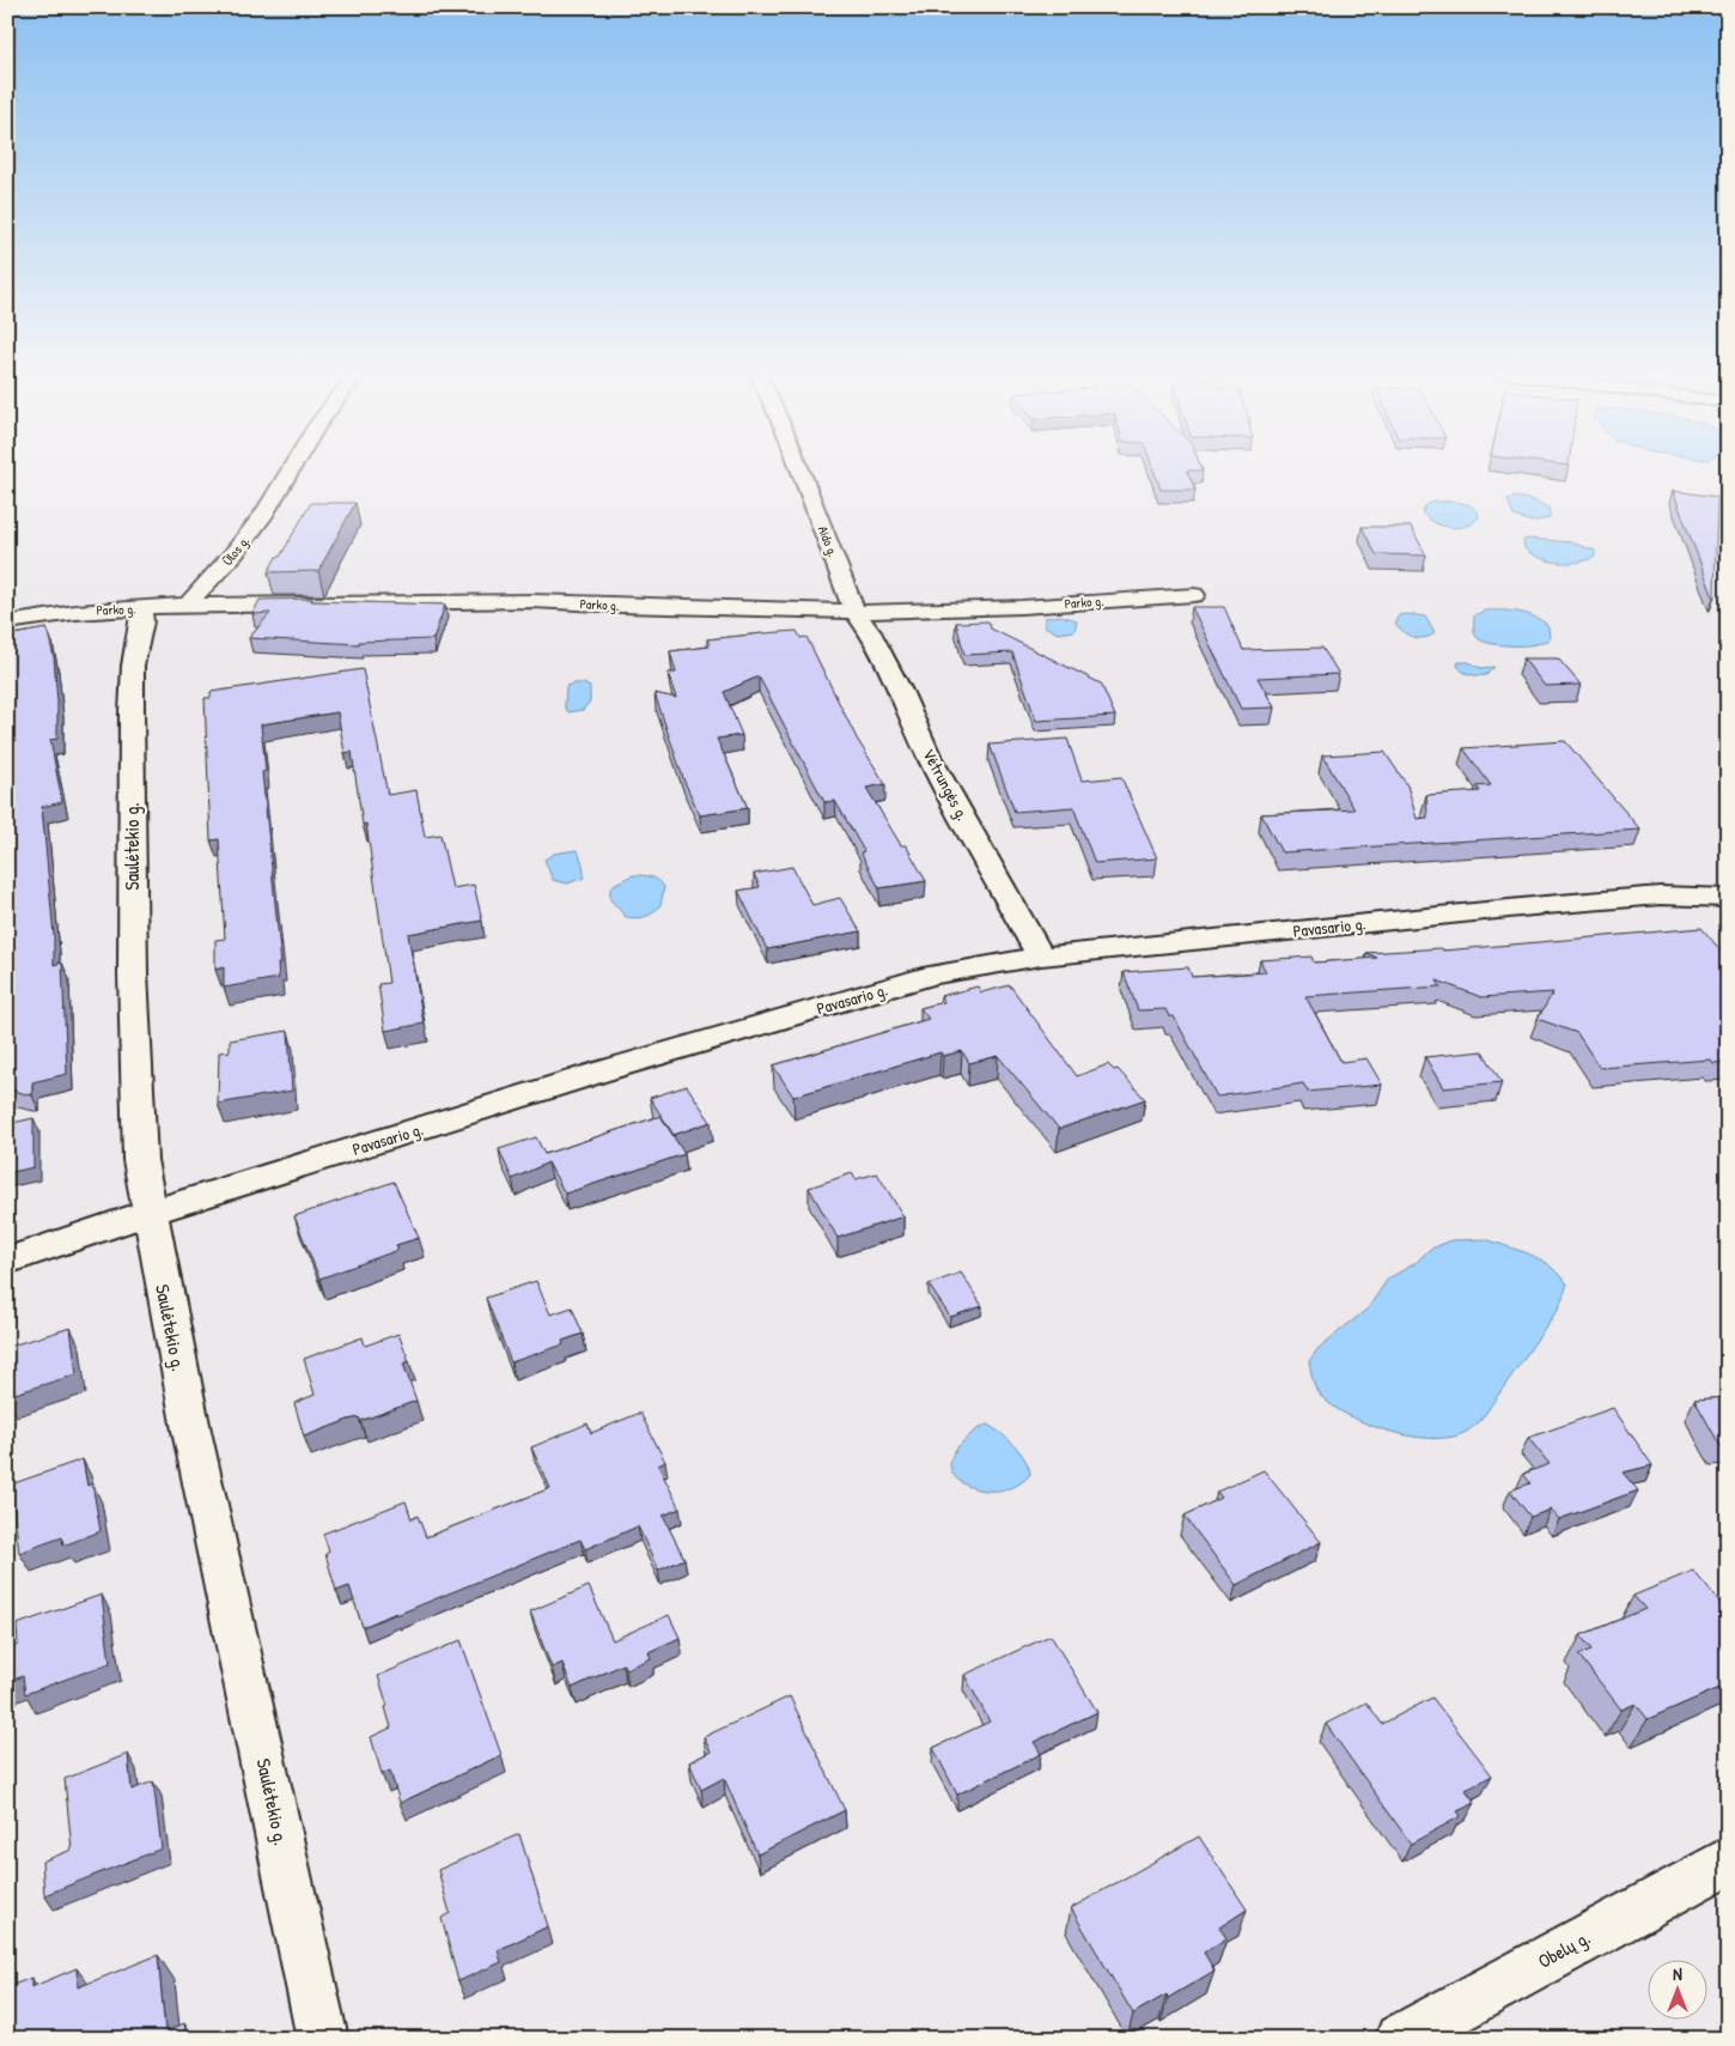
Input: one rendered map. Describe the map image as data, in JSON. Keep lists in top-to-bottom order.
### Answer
{
  "streets": {
    "street": [
      "Aido g.",
      "Ūlos g.",
      "Parko g.",
      "Vėtrungės g.",
      "Saulėtekio g.",
      "Pavasario g.",
      "Obelų g."
    ]
  },
  "crossings": [
    ["Aido g.", "Parko g."],
    ["Aido g.", "Vėtrungės g."],
    ["Ūlos g.", "Parko g."],
    ["Parko g.", "Vėtrungės g."],
    ["Parko g.", "Saulėtekio g."],
    ["Vėtrungės g.", "Pavasario g."],
    ["Saulėtekio g.", "Pavasario g."]
  ],
  "north": "top"
}
